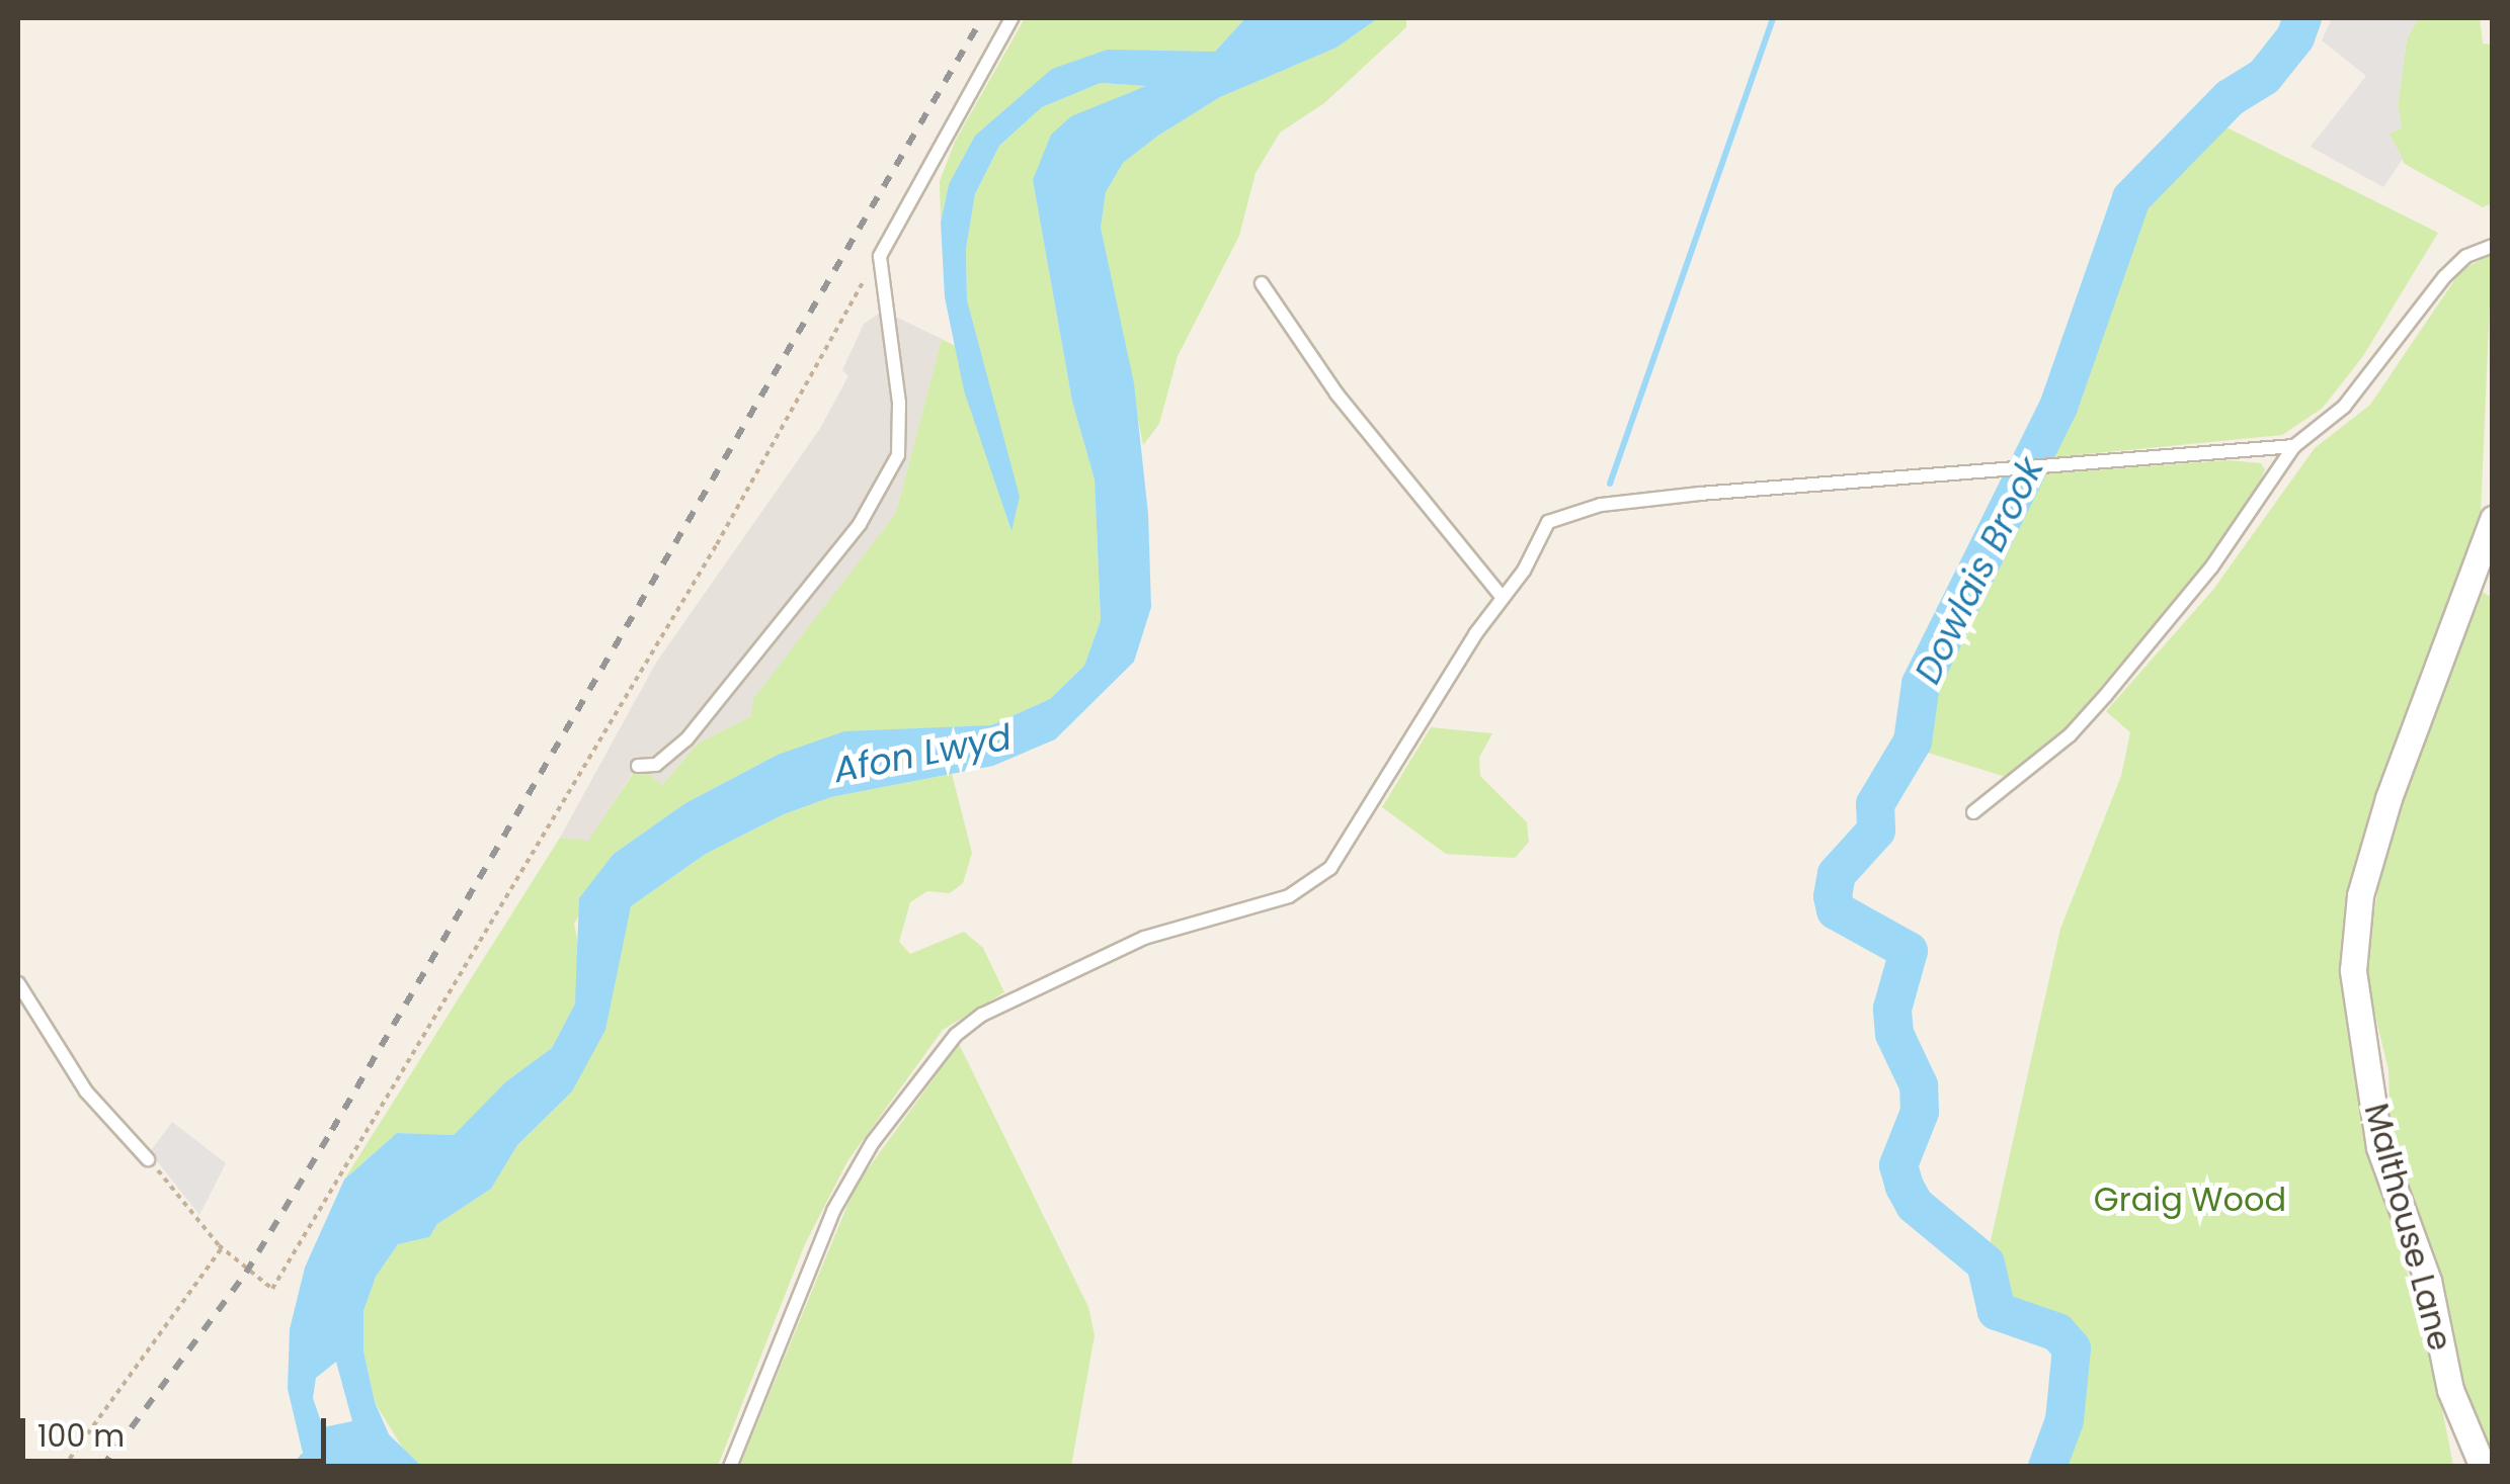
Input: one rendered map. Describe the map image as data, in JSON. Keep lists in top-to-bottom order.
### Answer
{
  "streets": {
    "street": ["Malthouse Lane"]
  },
  "water": ["Dowlais Brook", "Afon Lwyd"],
  "parks": ["Graig Wood"],
  "scale_bar": "100 m"
}
